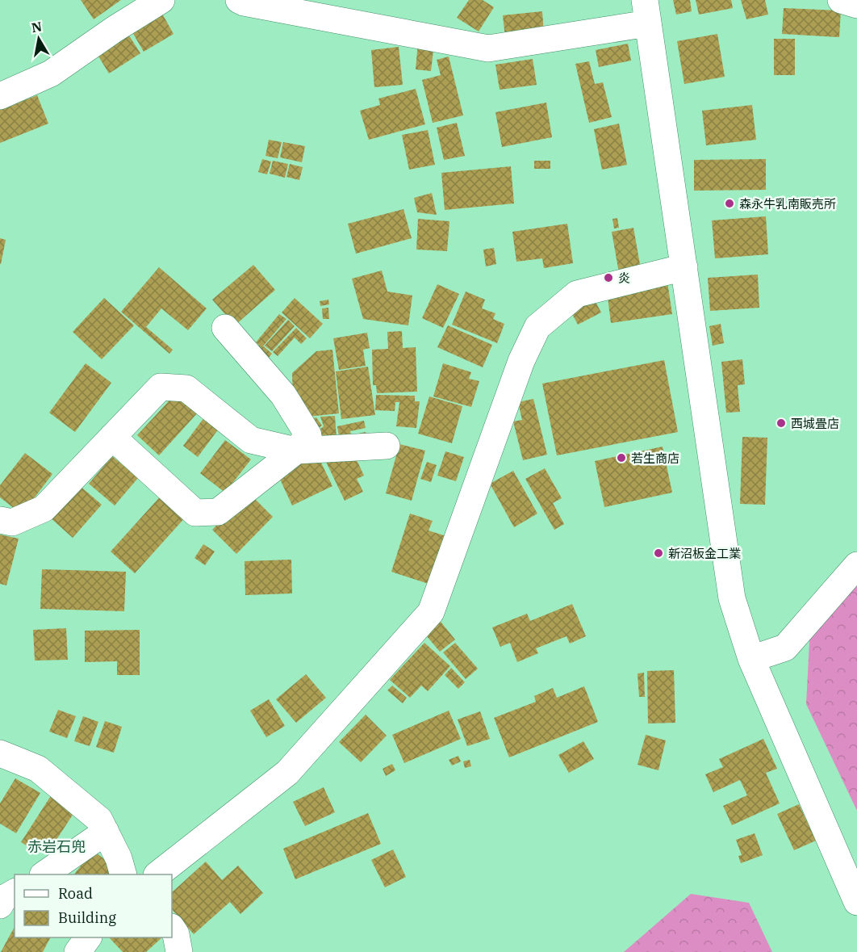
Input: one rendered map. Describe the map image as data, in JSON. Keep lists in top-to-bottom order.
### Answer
{
  "districts": ["赤岩石兜"],
  "places": [
    "森永牛乳南販売所",
    "炎",
    "西城畳店",
    "若生商店",
    "新沼板金工業"
  ],
  "legend": ["Road", "Building"],
  "north": "top"
}
